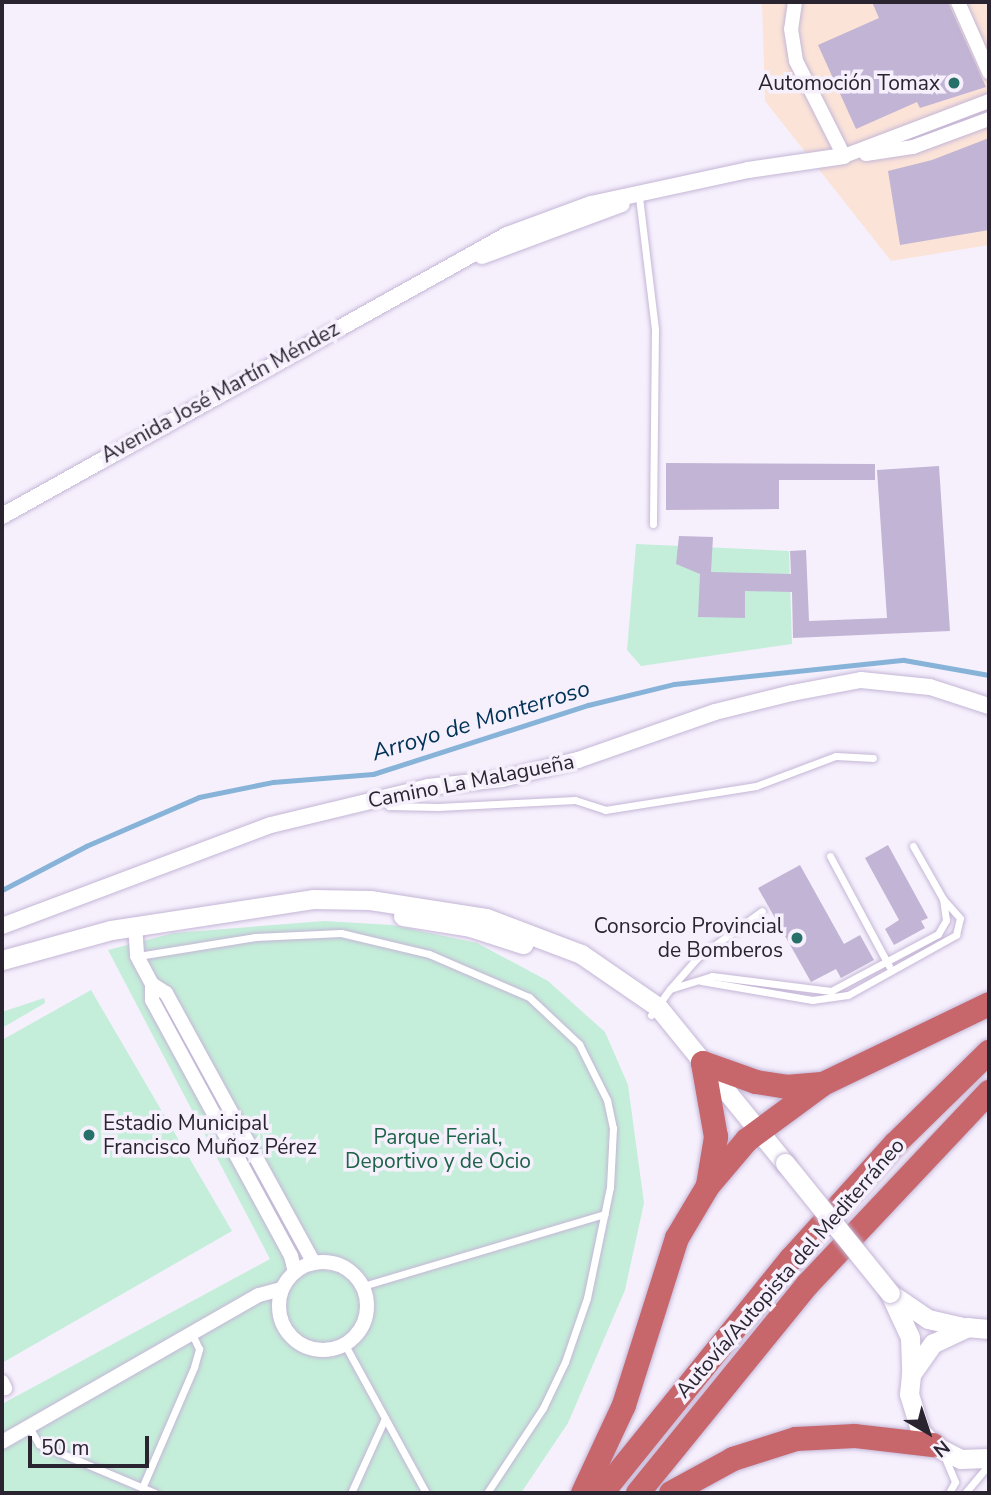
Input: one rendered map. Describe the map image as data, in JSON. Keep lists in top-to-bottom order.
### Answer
{
  "streets": {
    "highway": ["Autovía/Autopista del Mediterráneo"],
    "street": ["Avenida José Martín Méndez", "Camino La Malagueña"]
  },
  "water": ["Arroyo de Monterroso"],
  "parks": ["Parque Ferial, Deportivo y de Ocio"],
  "places": ["Automoción Tomax", "Consorcio Provincial de Bomberos", "Estadio Municipal Francisco Muñoz Pérez"],
  "scale_bar": "50 m",
  "north": "bottom right"
}
